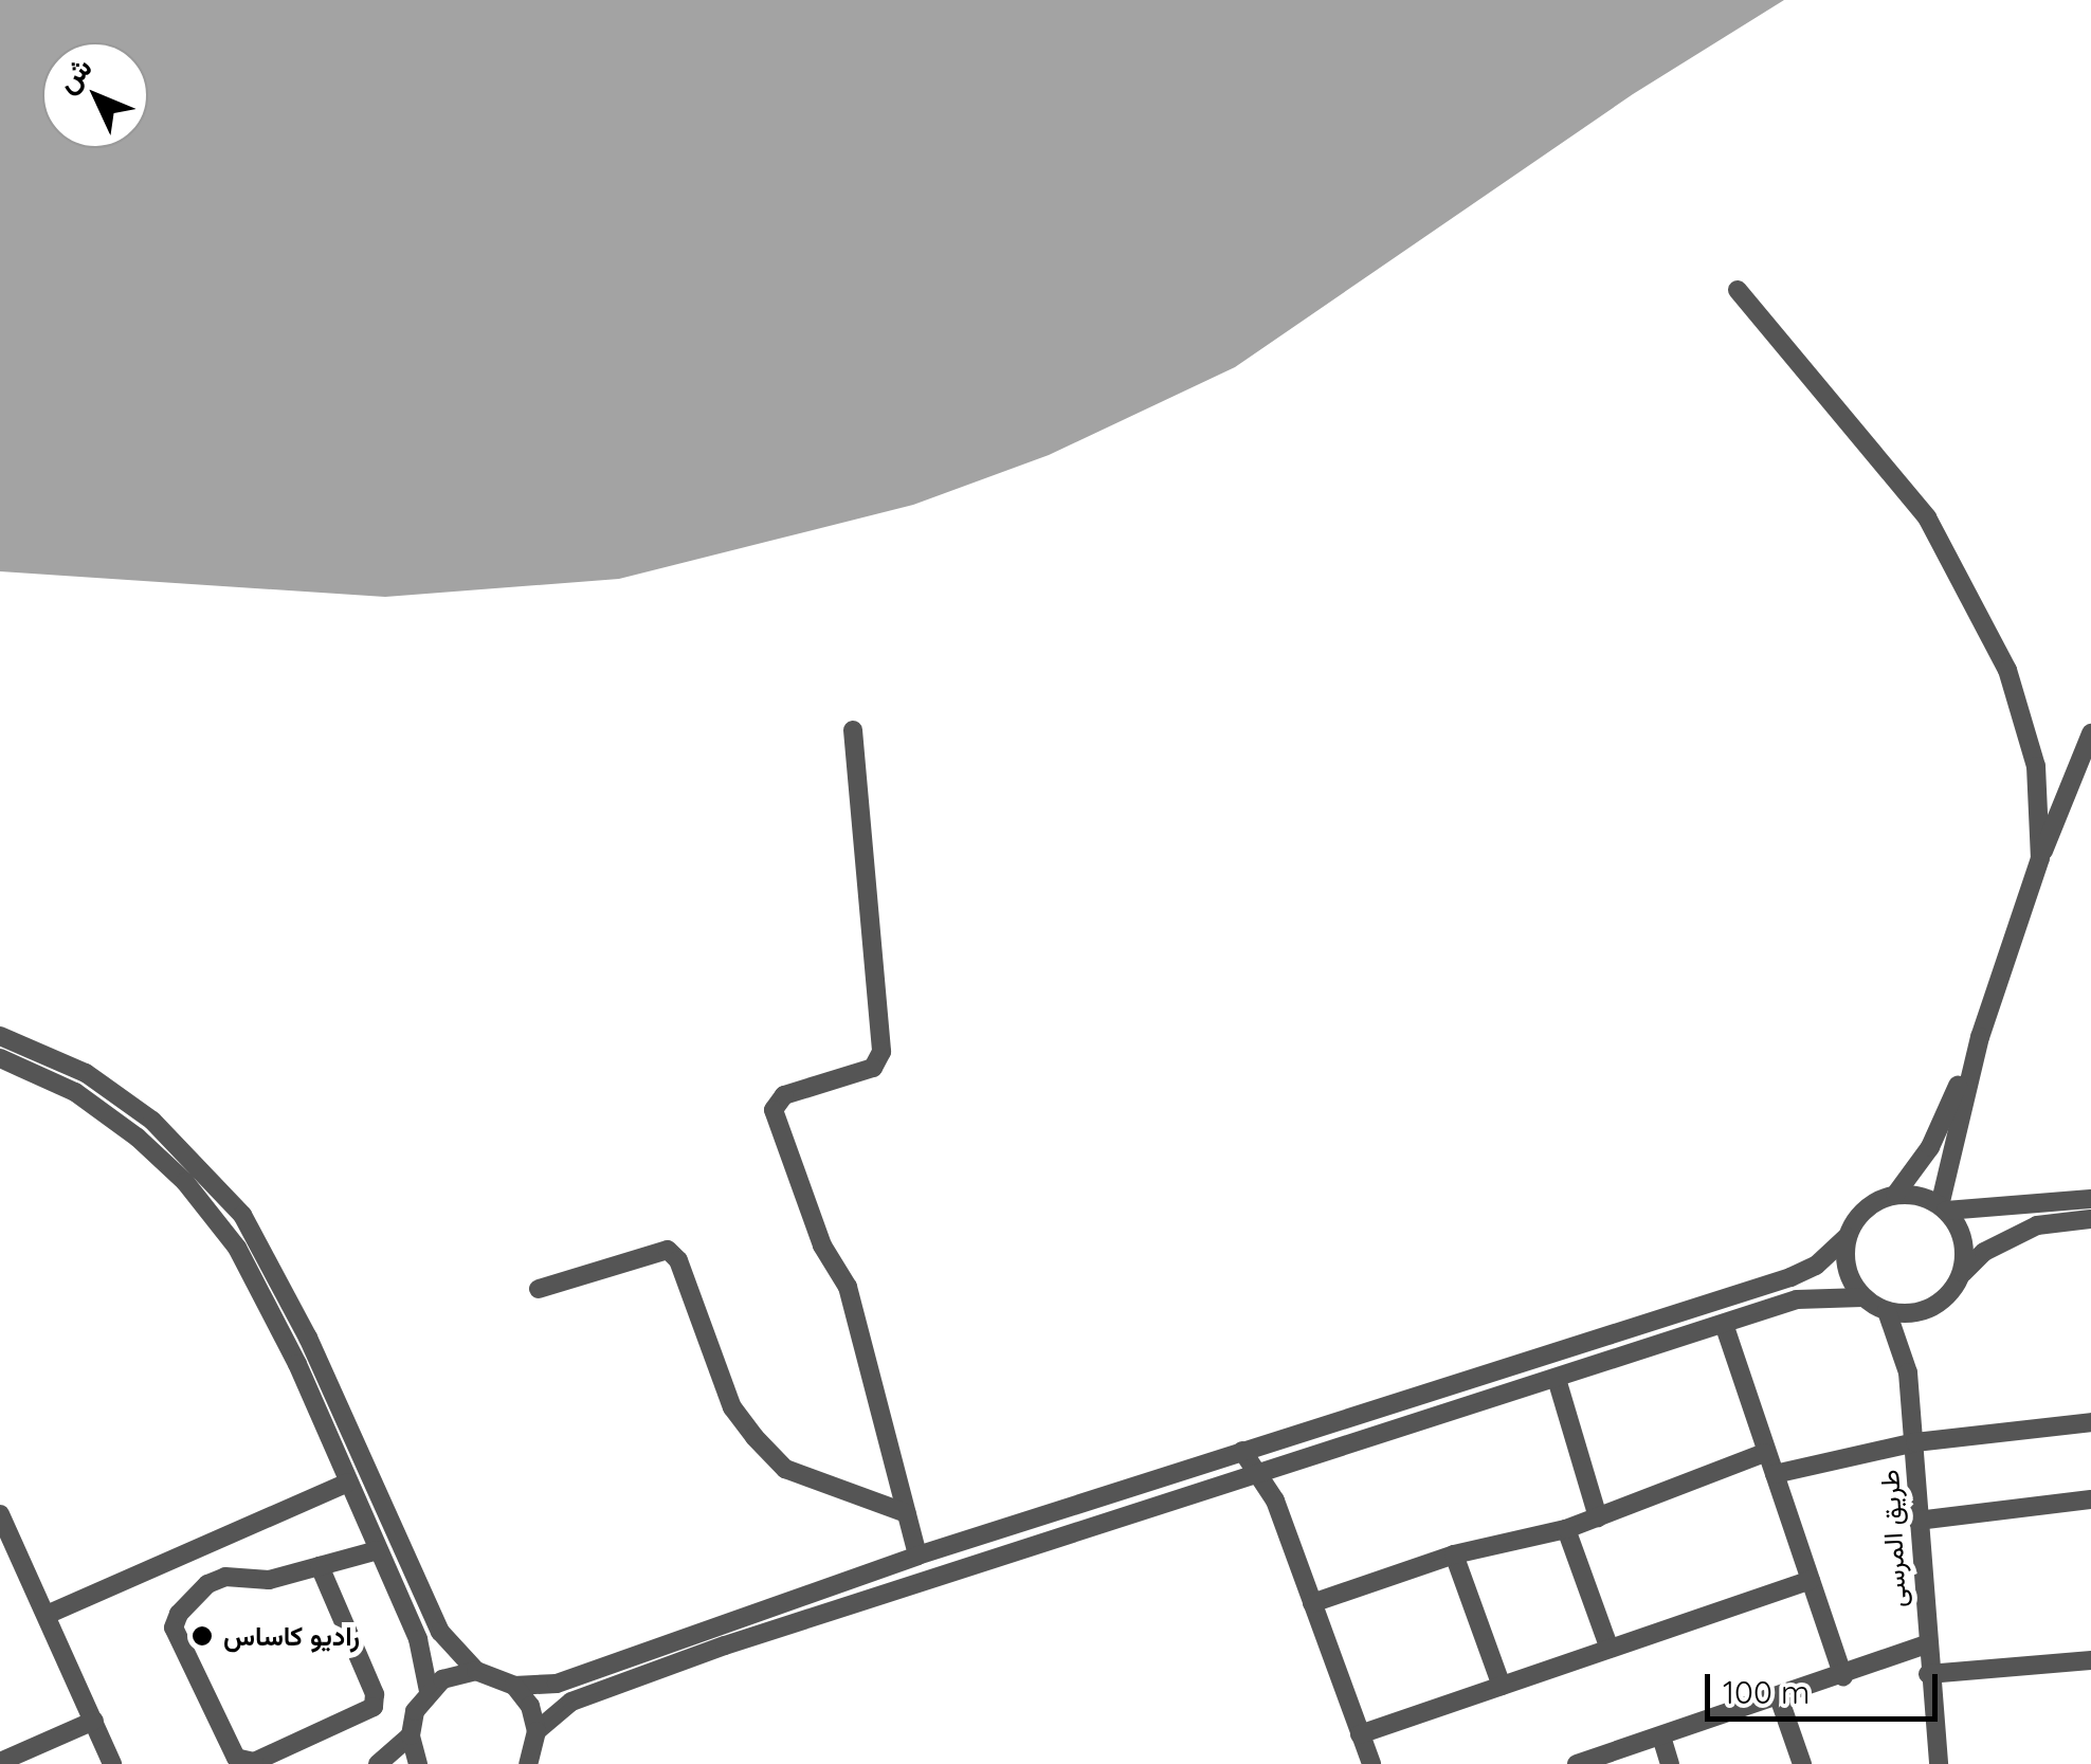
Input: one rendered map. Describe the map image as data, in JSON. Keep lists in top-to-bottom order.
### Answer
{
  "streets": {
    "street": ["طريق المرسى"]
  },
  "places": ["راديو كاساس"],
  "scale_bar": "100 m",
  "north": "top left"
}
